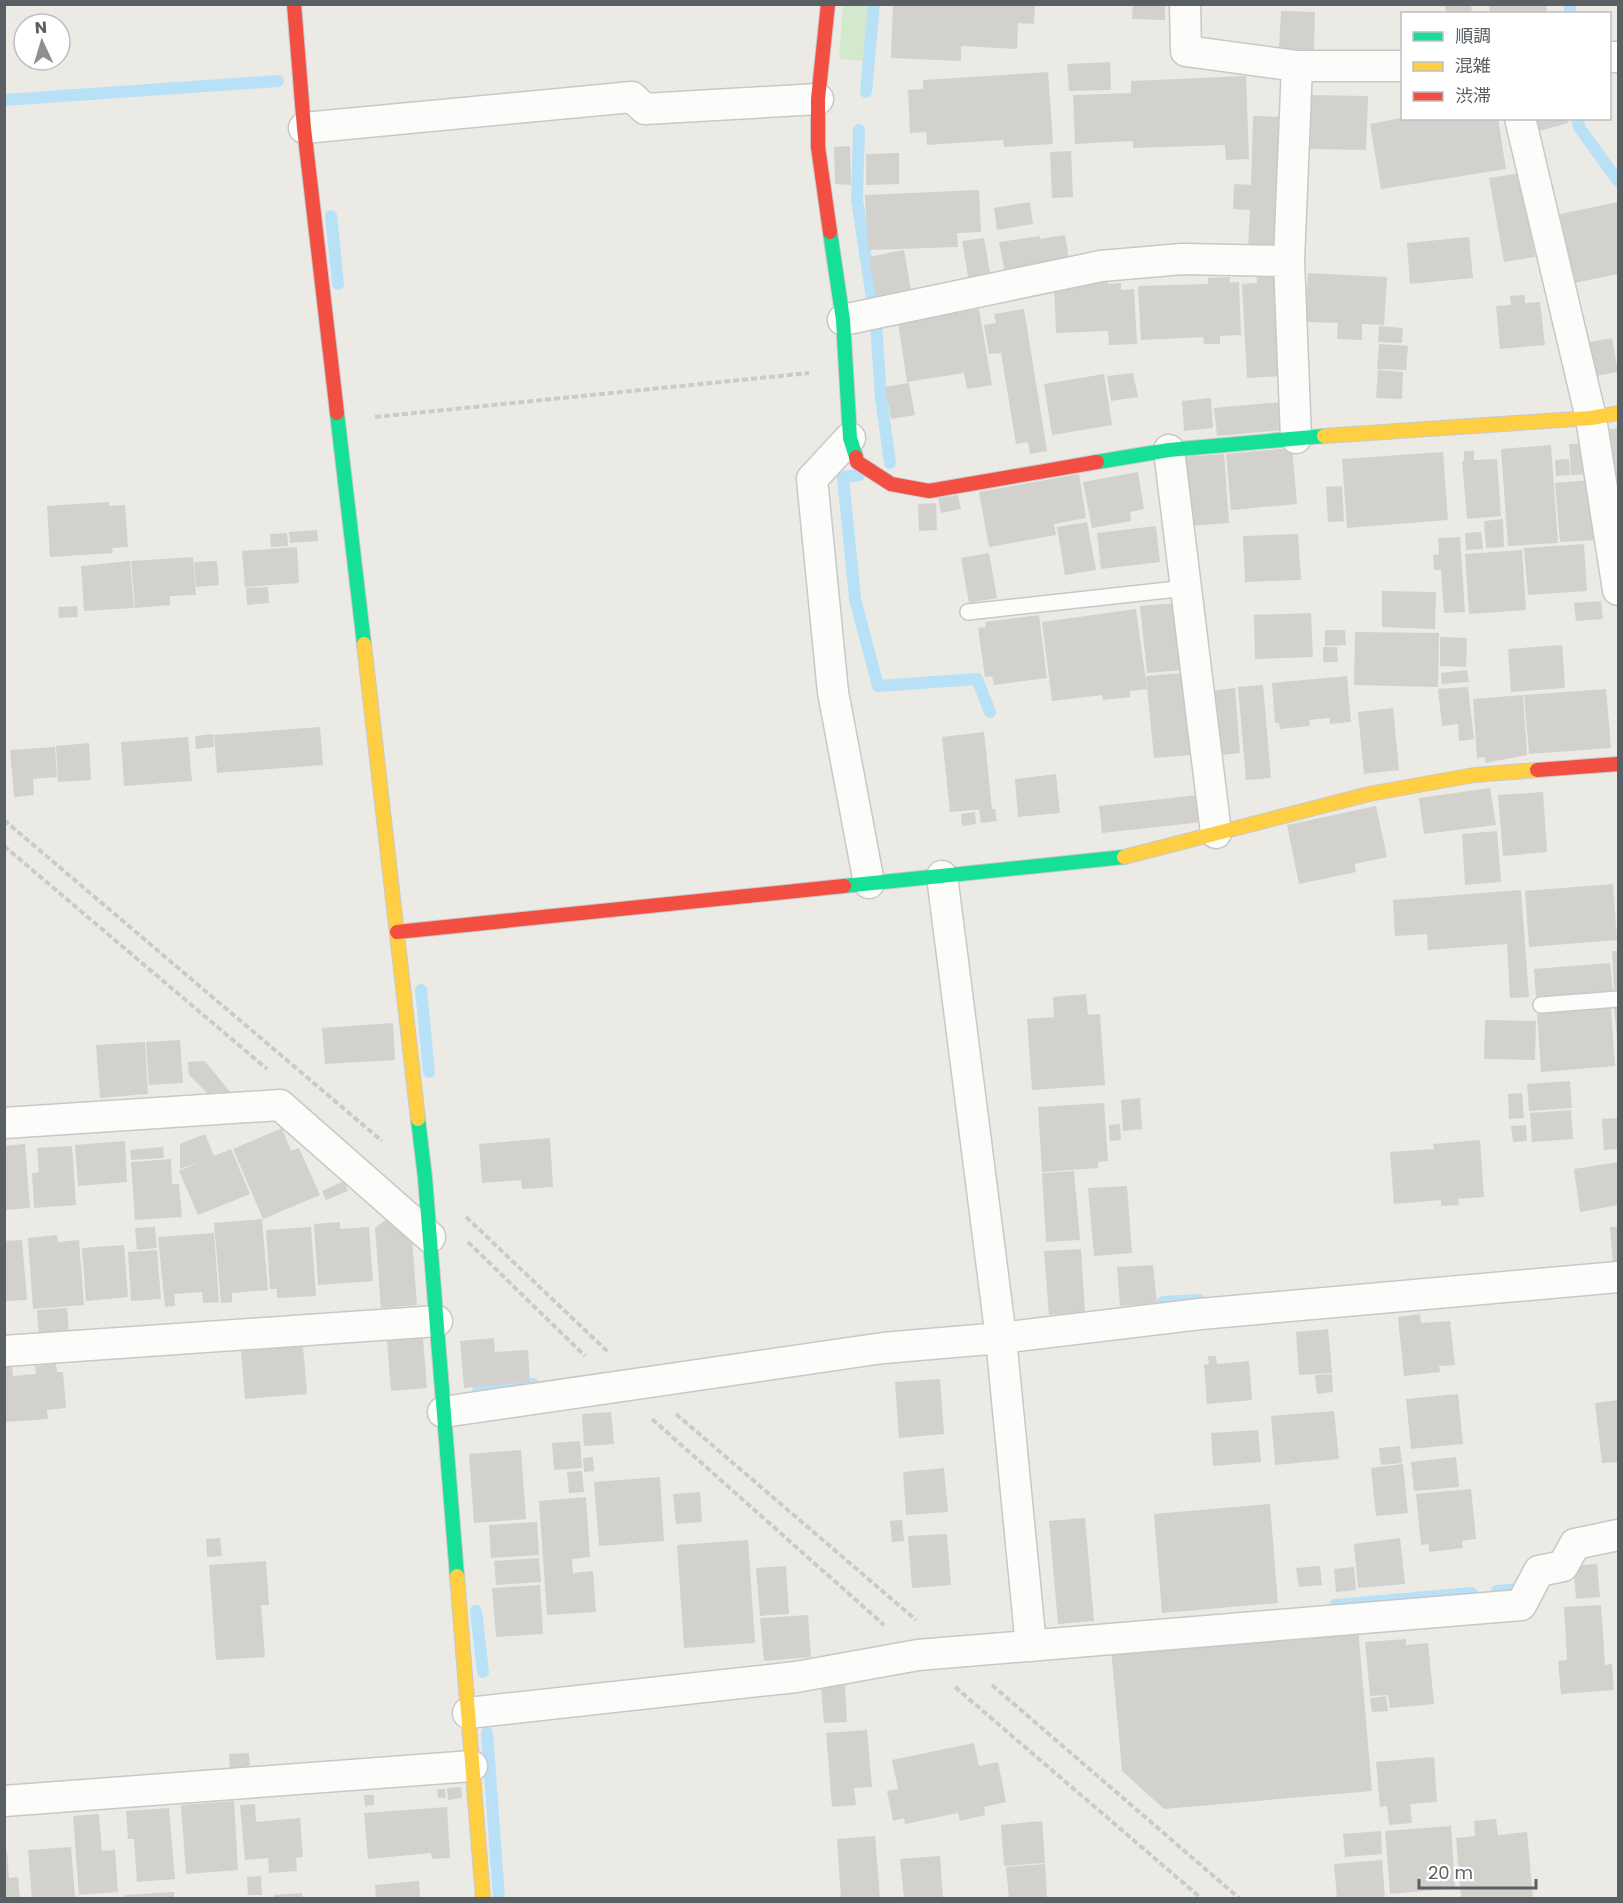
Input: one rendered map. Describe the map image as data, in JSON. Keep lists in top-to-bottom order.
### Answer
{
  "legend": ["順調", "混雑", "渋滞"],
  "scale_bar": "20 m",
  "north": "top"
}
